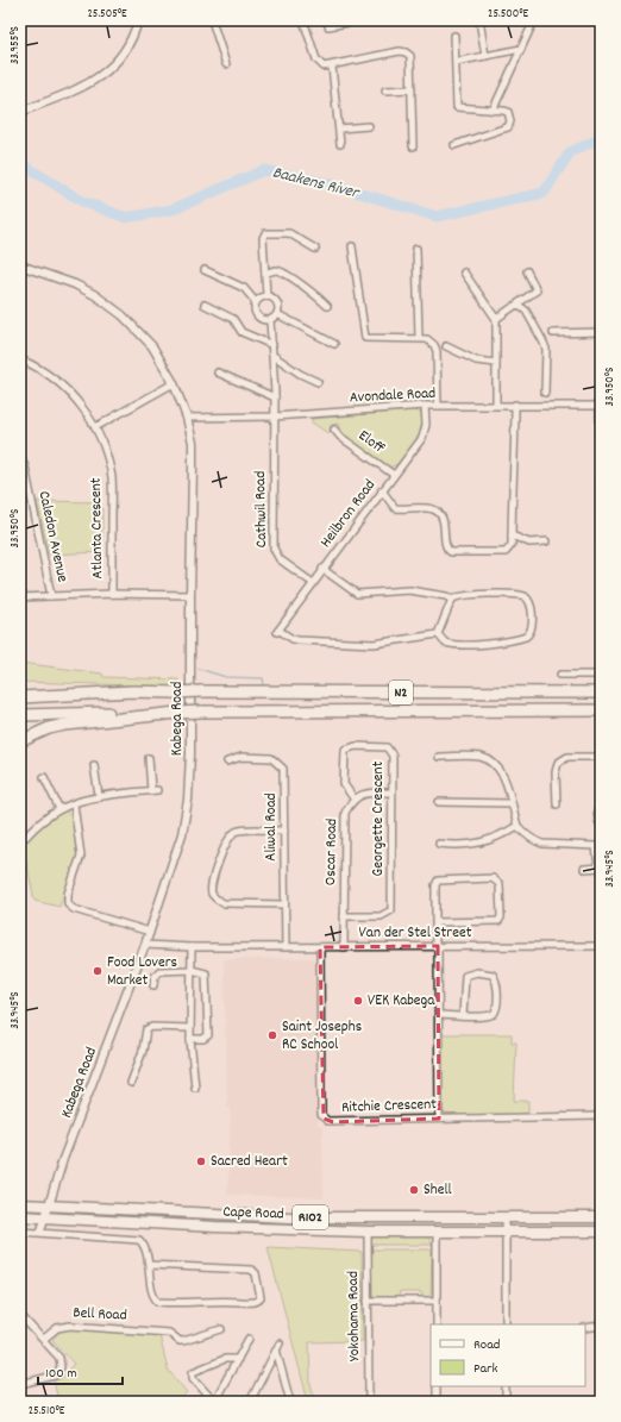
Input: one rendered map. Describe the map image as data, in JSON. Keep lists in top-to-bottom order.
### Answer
{
  "streets": {
    "highway": ["N2"],
    "main road": ["Cape Road", "R102"],
    "street": [
      "Avondale Road",
      "Eloff",
      "Cathwil Road",
      "Heilbron Road",
      "Atlanta Crescent",
      "Caledon Avenue",
      "Kabega Road",
      "Georgette Crescent",
      "Aliwal Road",
      "Oscar Road",
      "Van der Stel Street",
      "Ritchie Crescent",
      "Bell Road",
      "Yokohama Road"
    ]
  },
  "crossings": [
    ["Avondale Road", "Cathwil Road"],
    ["Avondale Road", "Heilbron Road"],
    ["Avondale Road", "Kabega Road"],
    ["Eloff", "Heilbron Road"],
    ["Cathwil Road", "Heilbron Road"],
    ["Kabega Road", "Van der Stel Street"],
    ["Kabega Road", "Cape Road"],
    ["Georgette Crescent", "Oscar Road"],
    ["Aliwal Road", "Van der Stel Street"],
    ["Oscar Road", "Van der Stel Street"],
    ["Van der Stel Street", "Ritchie Crescent"],
    ["Cape Road", "Yokohama Road"]
  ],
  "water": ["Baakens River"],
  "places": [
    "Food Lovers Market",
    "VEK Kabega",
    "Saint Josephs RC School",
    "Sacred Heart",
    "Shell"
  ],
  "legend": ["Road", "Park"],
  "scale_bar": "100 m",
  "coordinates": [
    "25.505°E",
    "25.500°E",
    "33.955°S",
    "33.950°S",
    "33.945°S",
    "25.510°E"
  ]
}
